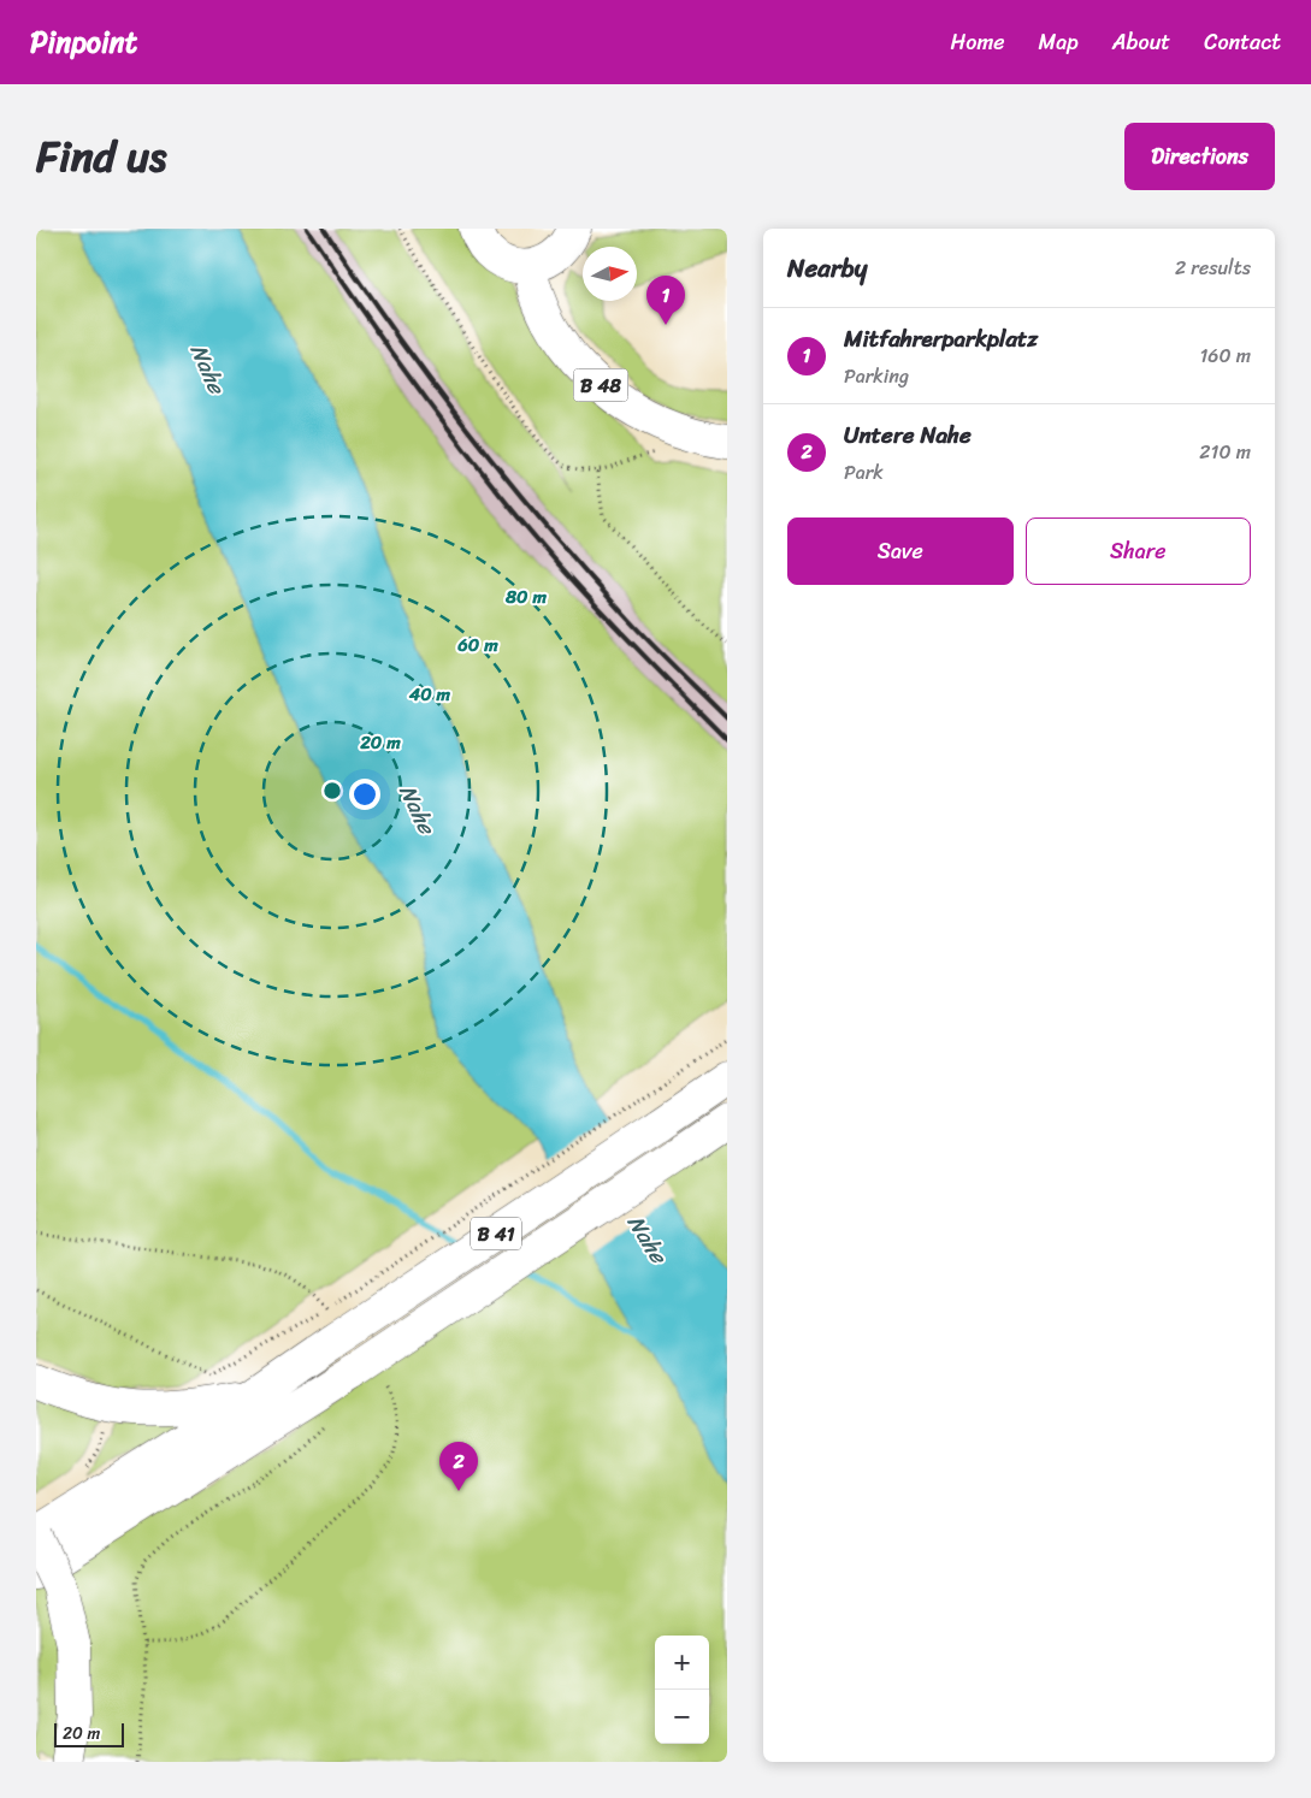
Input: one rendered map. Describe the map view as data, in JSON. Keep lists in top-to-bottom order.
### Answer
{
  "streets": {
    "main road": ["B 48", "B 41"]
  },
  "water": ["Nahe"],
  "scale_bar": "20 m",
  "north": "right",
  "page": {
    "header": "Pinpoint",
    "nav": [
      "Home",
      "Map",
      "About",
      "Contact"
    ],
    "title": "Find us",
    "buttons": [
      "Directions",
      ["Save", "Share"]
    ],
    "heading": ["Nearby", "2 results"],
    "pins": ["1", "2"],
    "list": [
      {
        "mark": "1",
        "name": "Mitfahrerparkplatz",
        "note": "Parking",
        "value": "160 m"
      },
      {
        "mark": "2",
        "name": "Untere Nahe",
        "note": "Park",
        "value": "210 m"
      }
    ],
    "map_buttons": ["+", "−"],
    "scale": "20 m"
  },
  "rings": [
    "80 m",
    "60 m",
    "40 m",
    "20 m"
  ]
}
